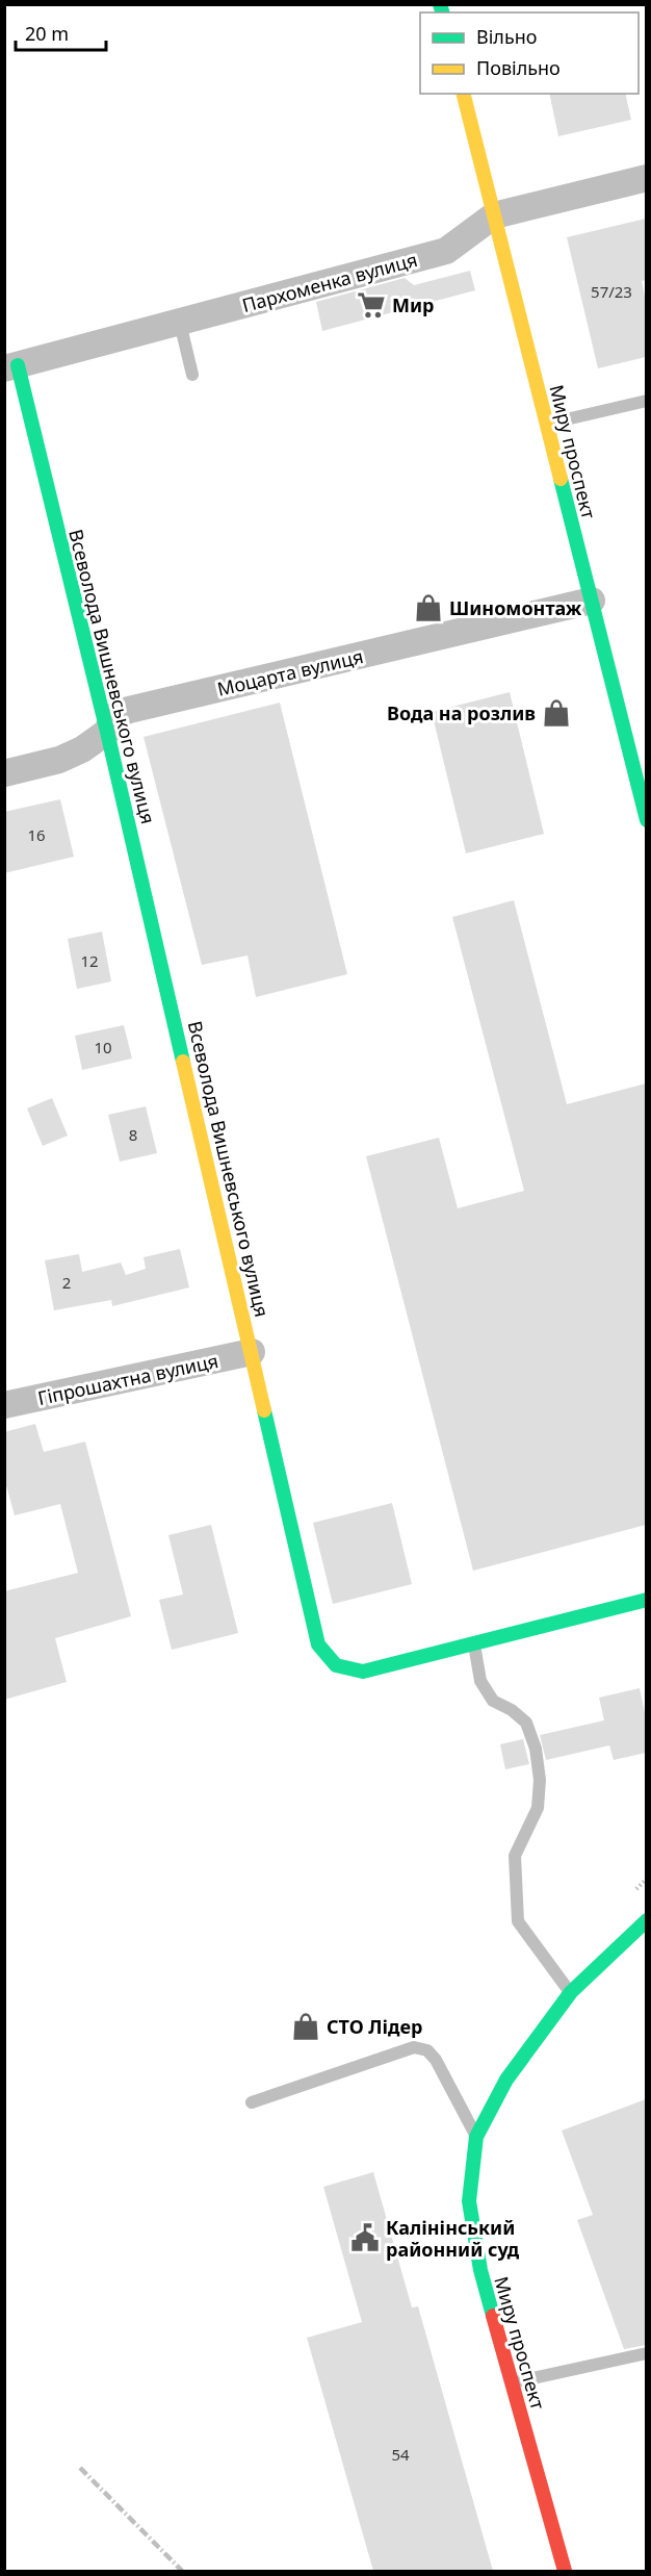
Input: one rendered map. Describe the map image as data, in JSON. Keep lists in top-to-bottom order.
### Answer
{
  "streets": {
    "street": [
      "Пархоменка вулиця",
      "Миру проспект",
      "Моцарта вулиця",
      "Всеволода Вишневського вулиця",
      "Гіпрошахтна вулиця"
    ]
  },
  "crossings": [
    ["Пархоменка вулиця", "Миру проспект"],
    ["Пархоменка вулиця", "Всеволода Вишневського вулиця"],
    ["Миру проспект", "Моцарта вулиця"],
    ["Моцарта вулиця", "Всеволода Вишневського вулиця"],
    ["Всеволода Вишневського вулиця", "Гіпрошахтна вулиця"]
  ],
  "places": {
    "supermarket": ["Мир"],
    "shop": ["Шиномонтаж", "Вода на розлив", "СТО Лідер"],
    "public building": ["Калінінський районний суд"]
  },
  "house_numbers": [
    "57/23",
    "16",
    "12",
    "10",
    "8",
    "2",
    "54"
  ],
  "legend": ["Вільно", "Повільно"],
  "scale_bar": "20 m"
}
